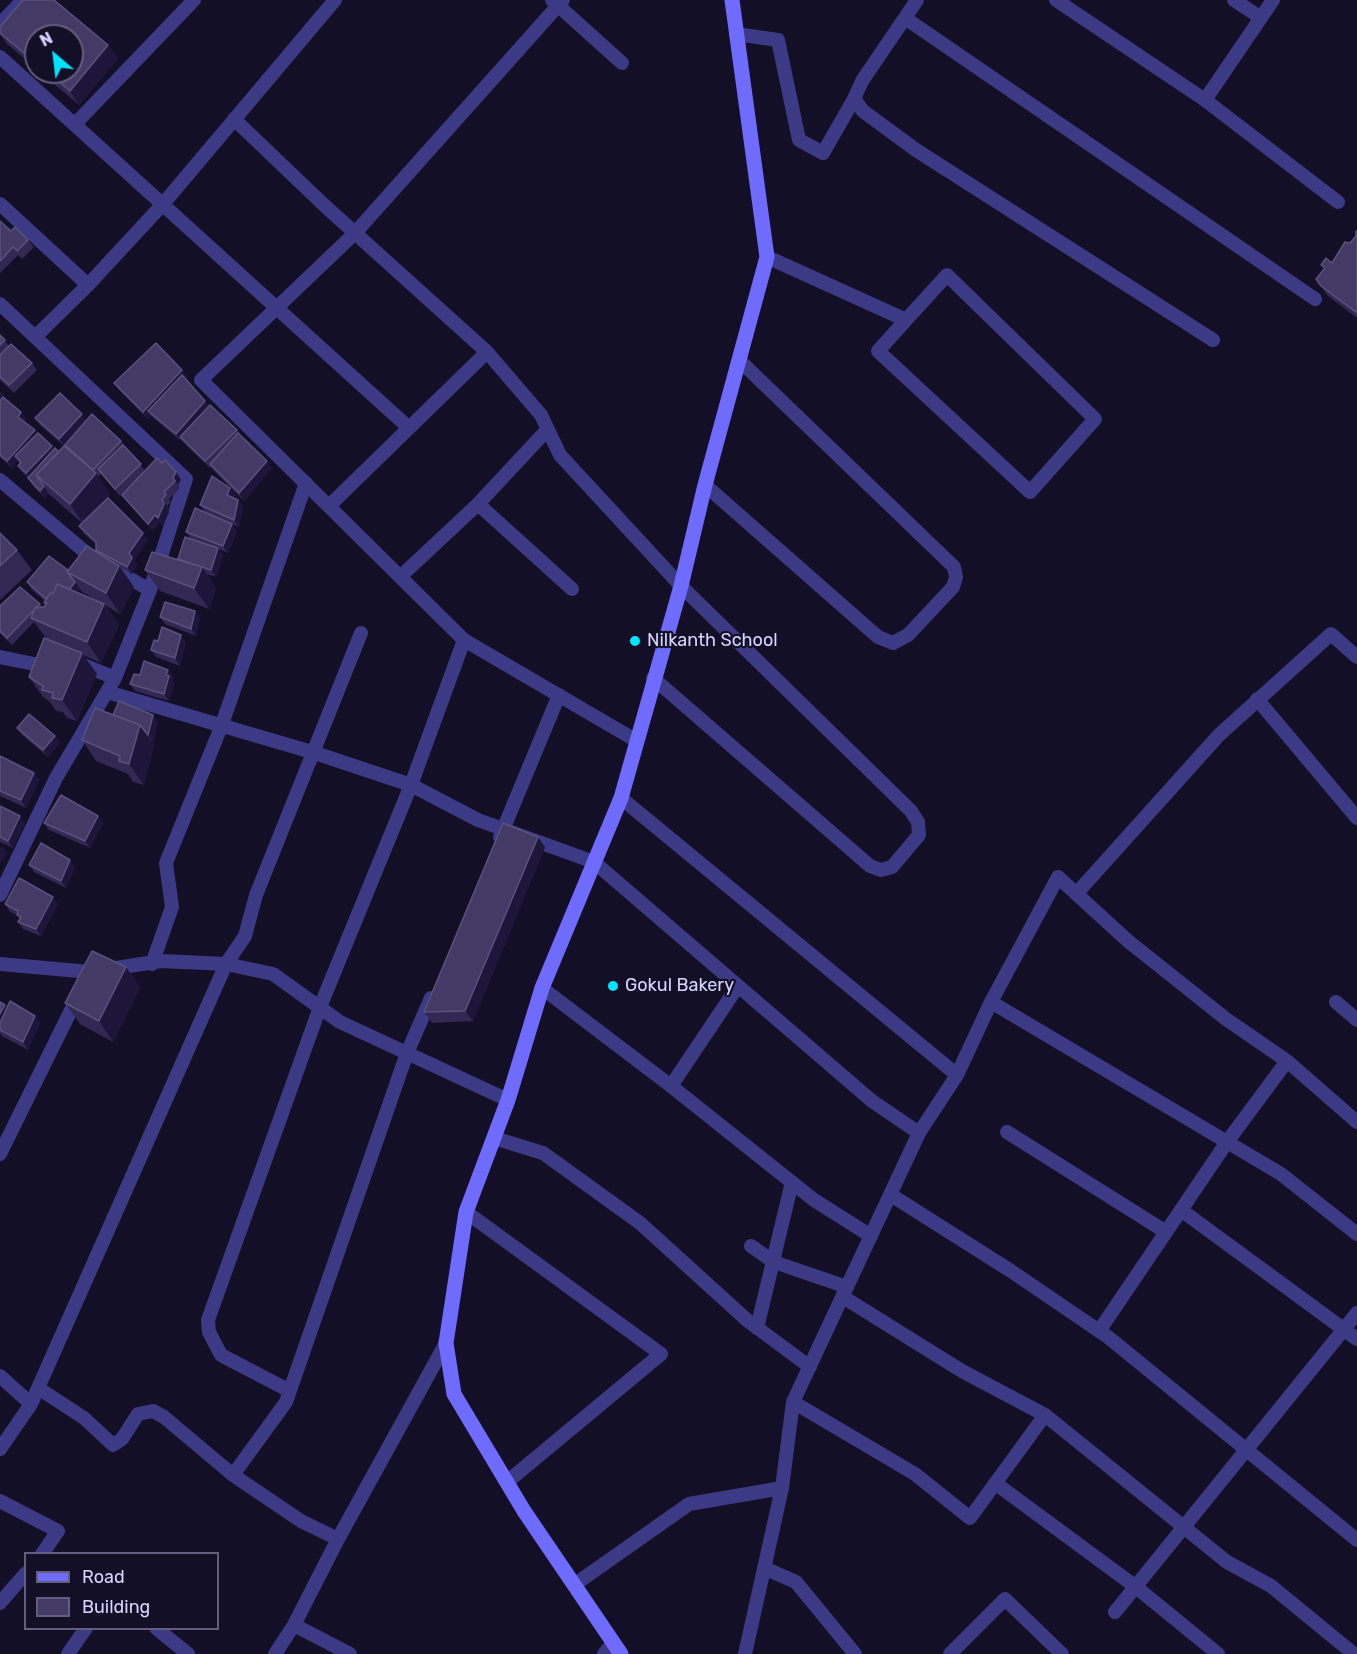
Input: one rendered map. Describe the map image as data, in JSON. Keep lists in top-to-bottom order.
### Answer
{
  "places": ["Nilkanth School", "Gokul Bakery"],
  "legend": ["Road", "Building"],
  "north": "top left"
}
